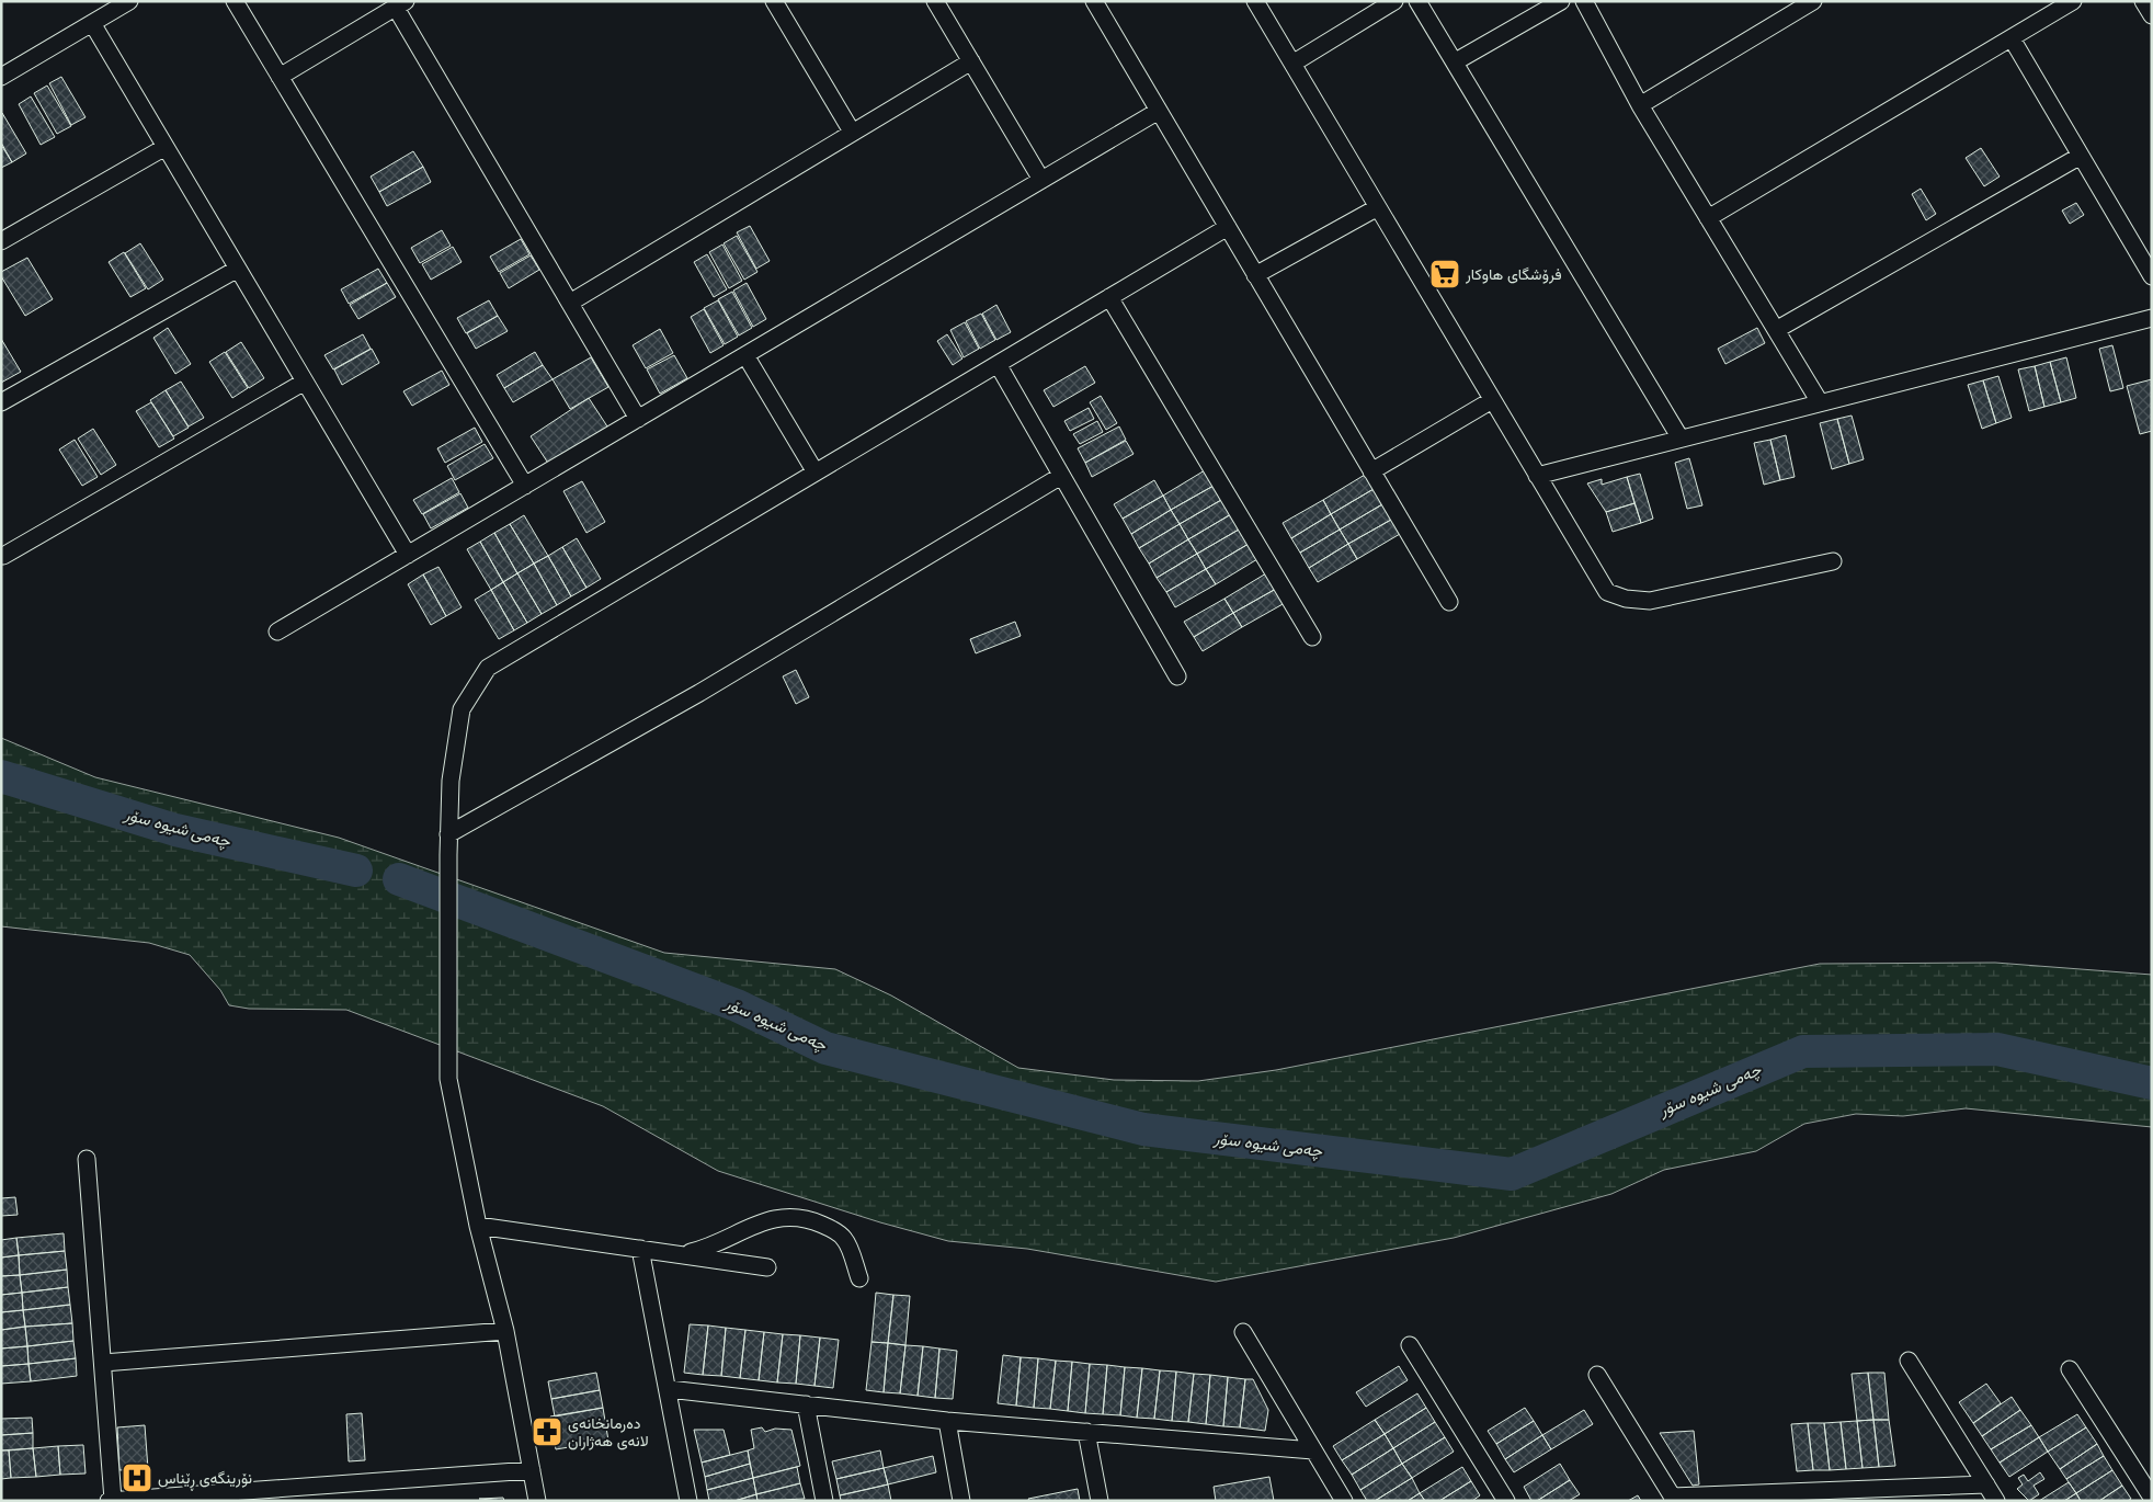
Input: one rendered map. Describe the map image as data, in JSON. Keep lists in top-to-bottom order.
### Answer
{
  "water": ["چەمی شیوە سۆر"],
  "places": {
    "supermarket": ["فرۆشگای ھاوکار"],
    "pharmacy": ["دەرمانخانەی لانەی هەژاران"],
    "hospital": ["نۆرینگەی ڕێناس"]
  }
}
